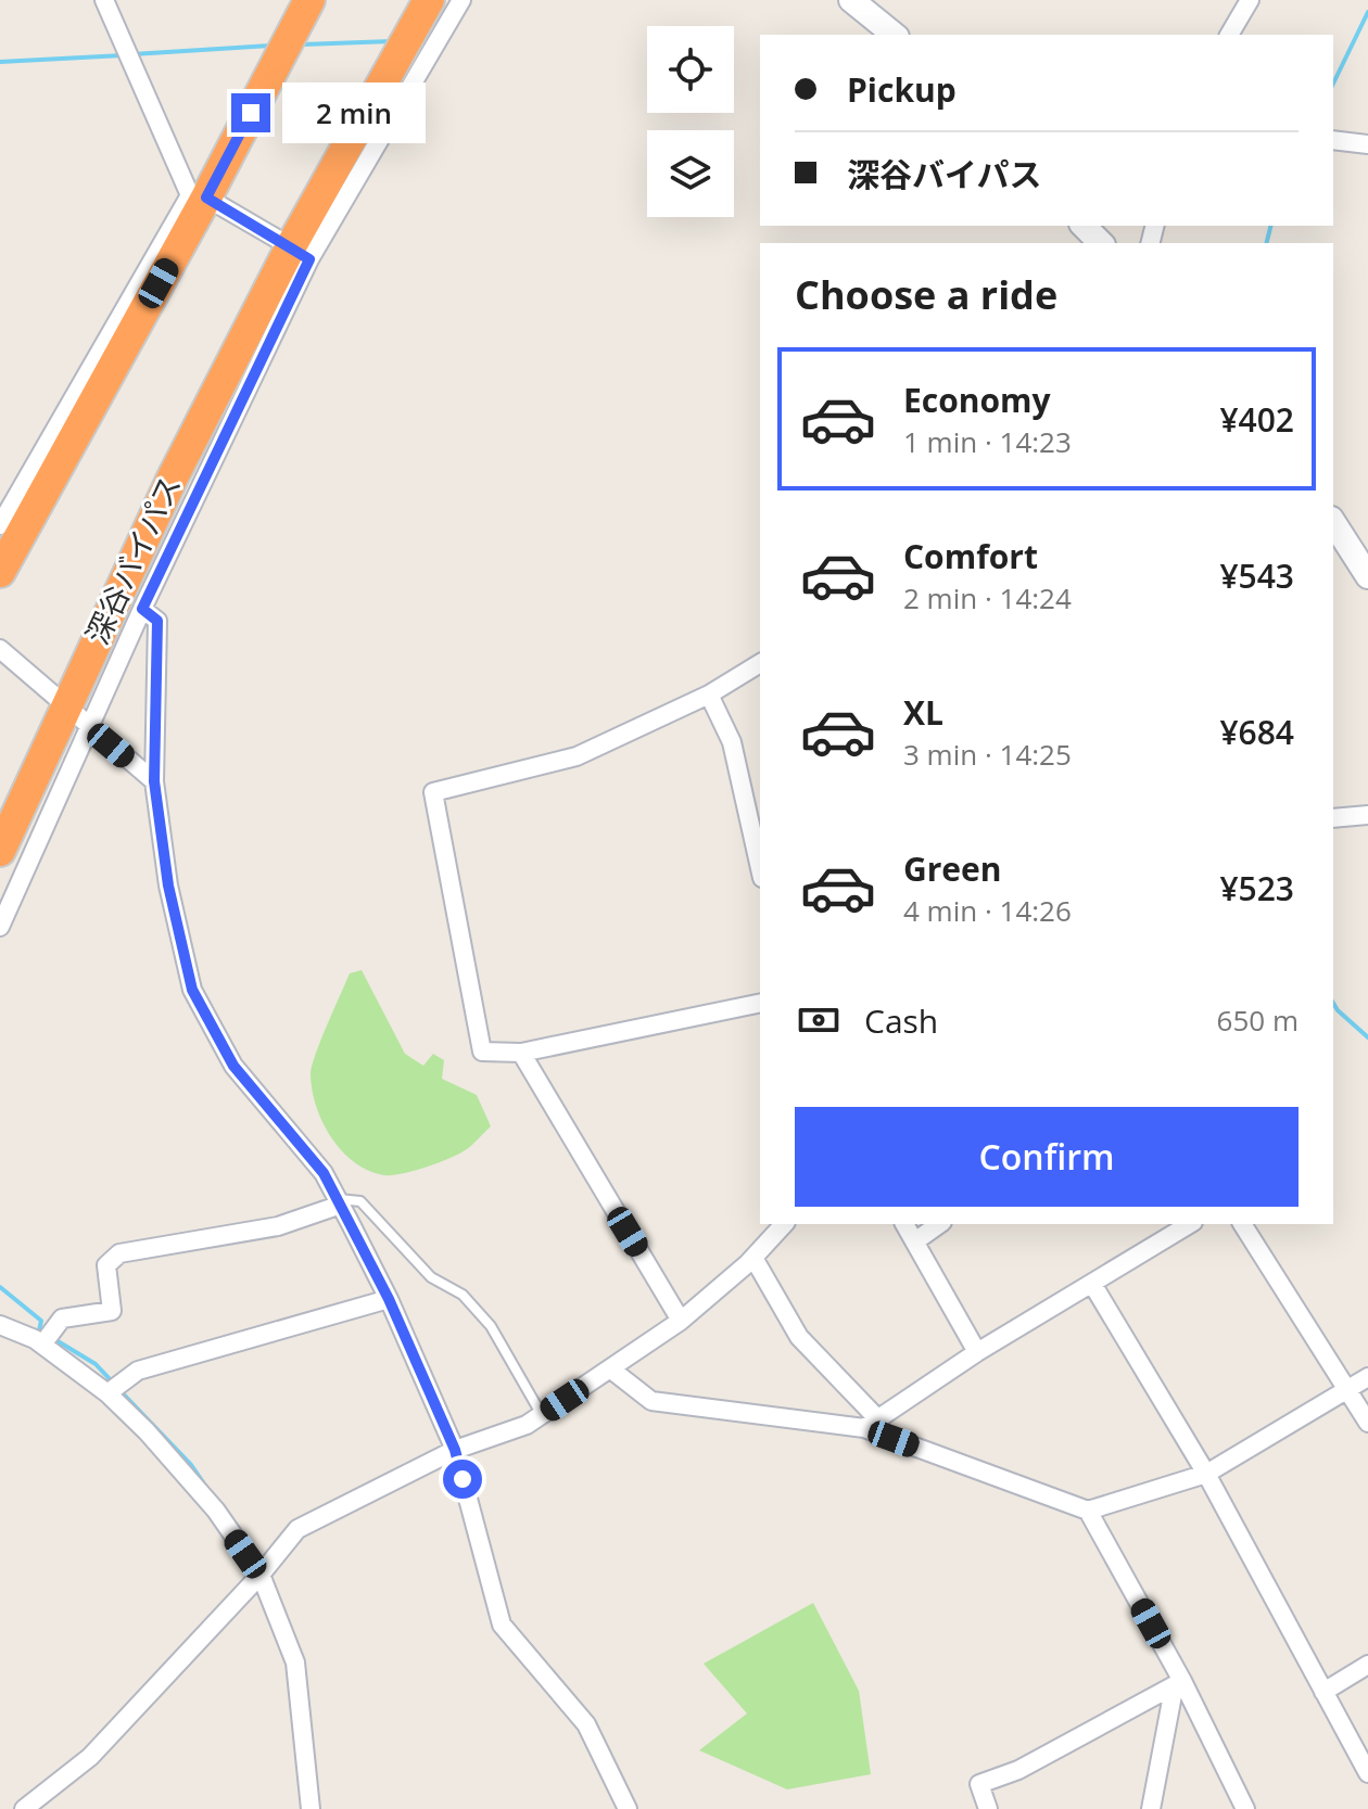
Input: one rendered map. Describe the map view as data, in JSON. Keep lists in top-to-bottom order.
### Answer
{
  "streets": {
    "highway": ["深谷バイパス"]
  },
  "page": {
    "banner": ["Pickup", "深谷バイパス"],
    "bubble": "2 min",
    "heading": "Choose a ride",
    "list": [
      {
        "name": "Economy",
        "note": "1 min · 14:23",
        "value": "¥402"
      },
      {
        "name": "Comfort",
        "note": "2 min · 14:24",
        "value": "¥543"
      },
      {
        "name": "XL",
        "note": "3 min · 14:25",
        "value": "¥684"
      },
      {
        "name": "Green",
        "note": "4 min · 14:26",
        "value": "¥523"
      }
    ],
    "pay": ["Cash", "650 m"],
    "buttons": "Confirm"
  }
}
